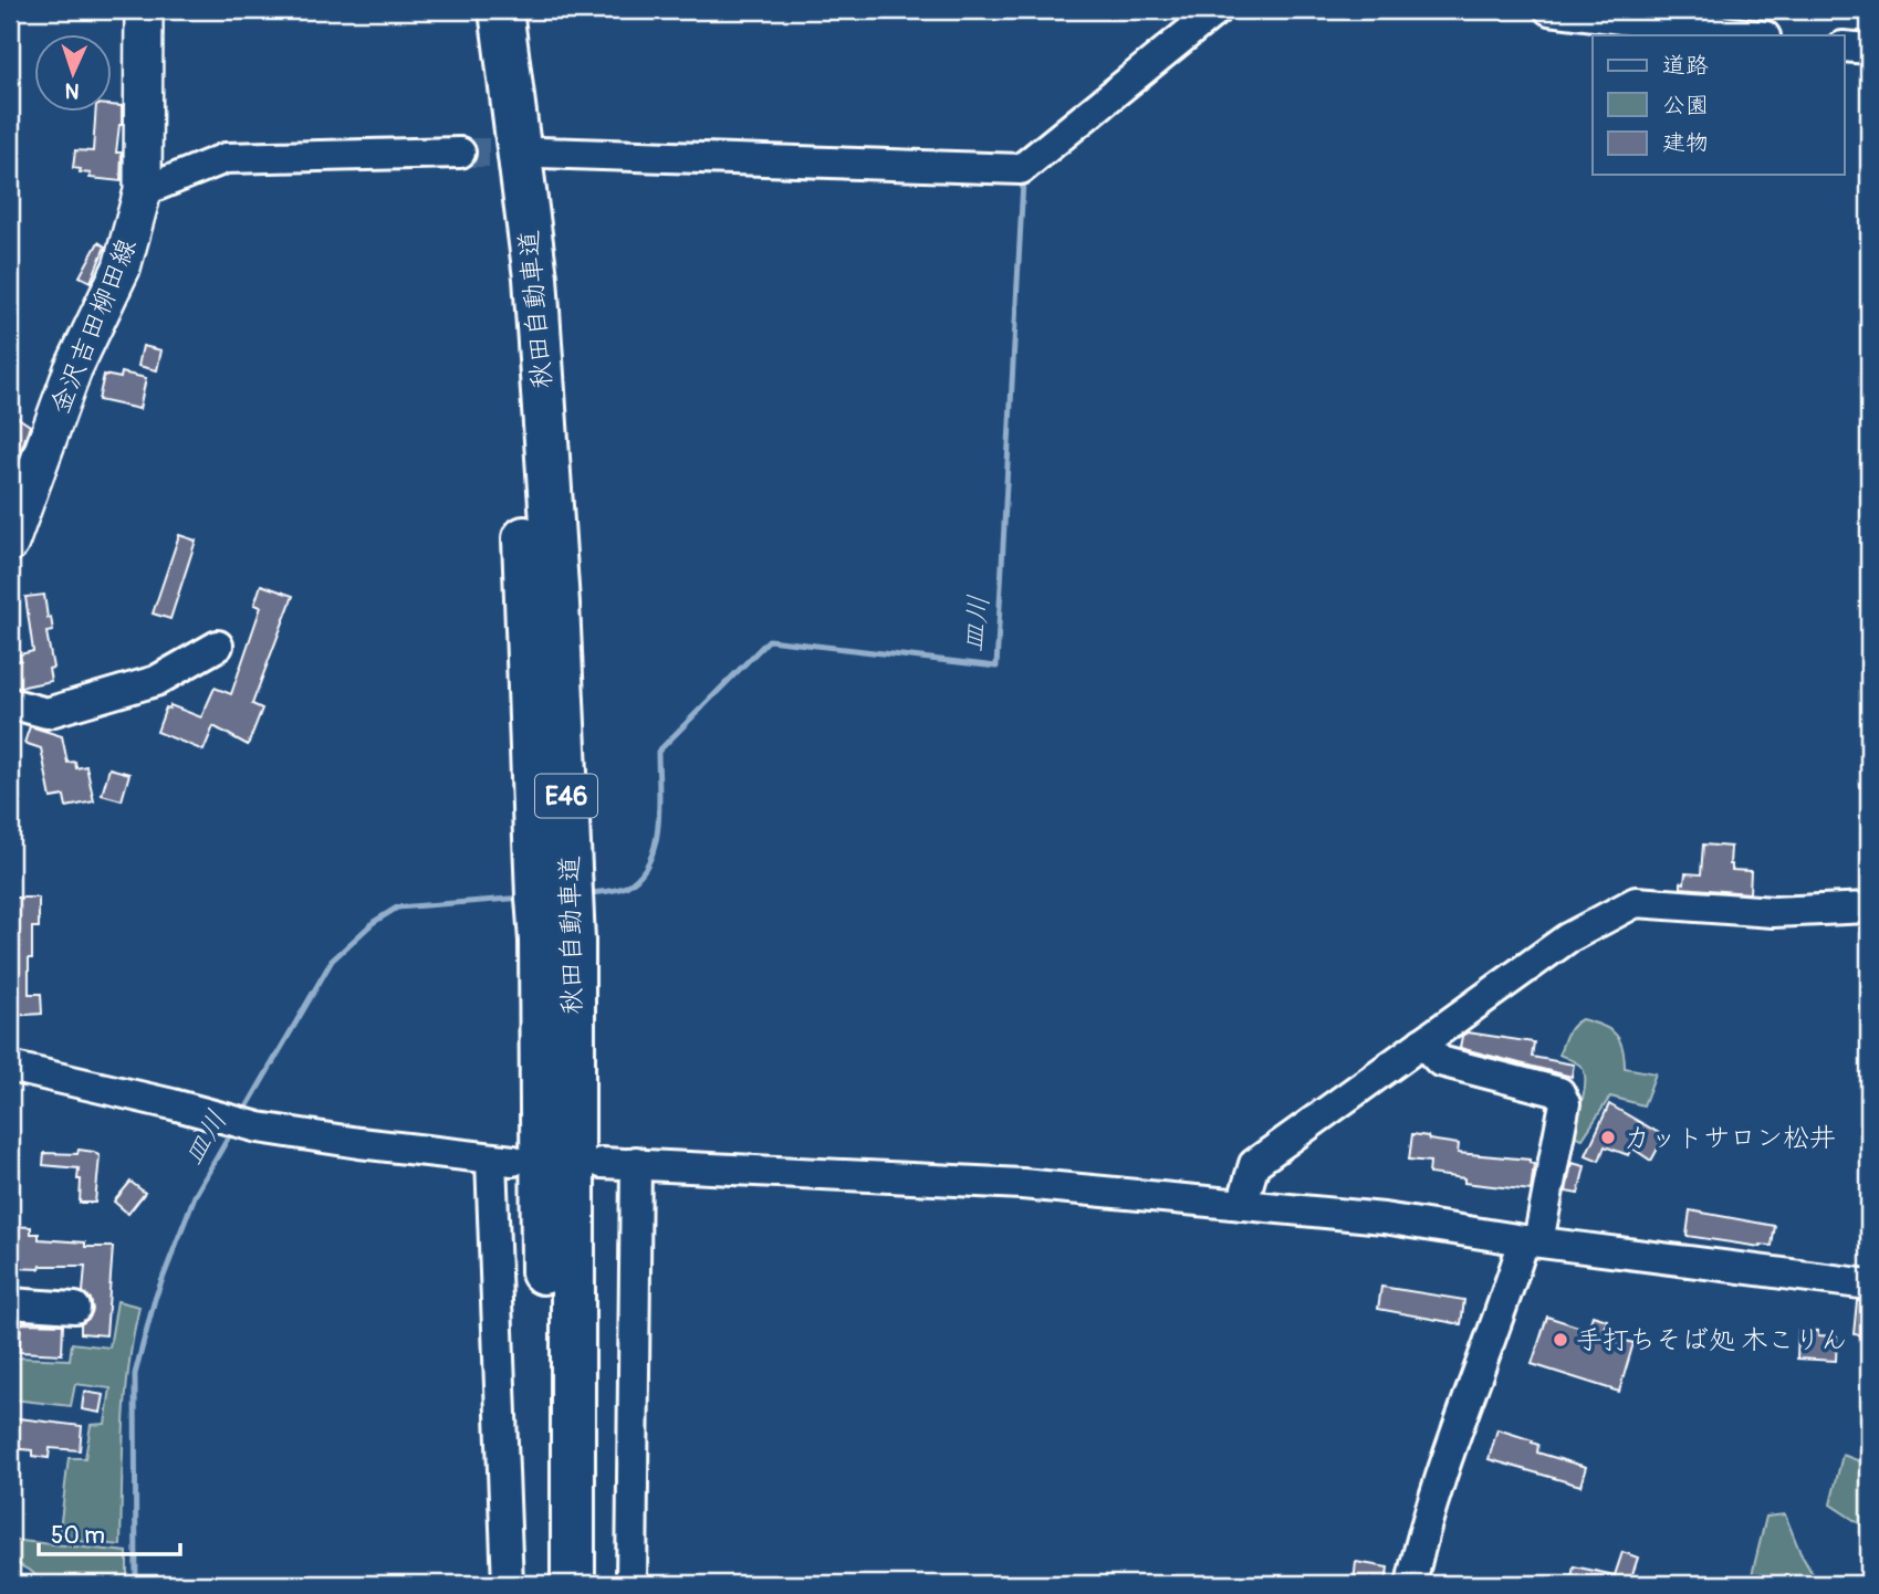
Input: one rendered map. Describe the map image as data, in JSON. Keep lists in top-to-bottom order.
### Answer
{
  "streets": {
    "highway": ["秋田自動車道", "E46"],
    "main road": ["金沢吉田柳田線"]
  },
  "water": ["皿川"],
  "places": ["カットサロン松井", "手打ちそば処 木こりん"],
  "legend": ["道路", "公園", "建物"],
  "scale_bar": "50 m",
  "north": "bottom"
}
